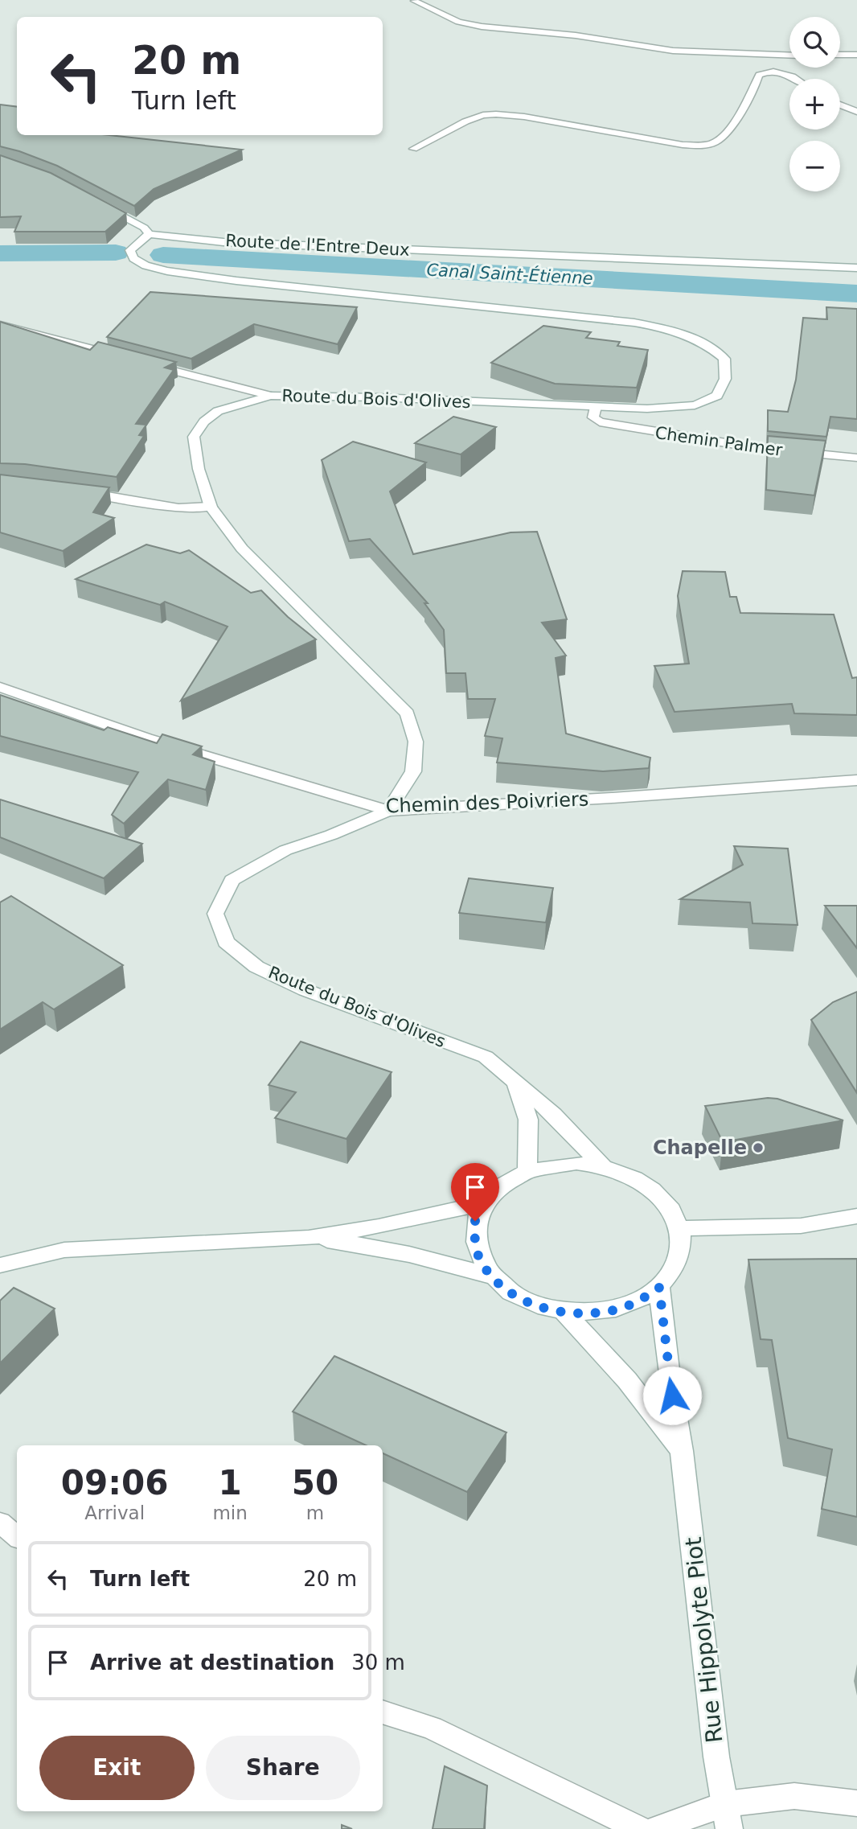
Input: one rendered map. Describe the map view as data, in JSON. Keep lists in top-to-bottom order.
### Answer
{
  "streets": {
    "street": [
      "Route de l'Entre Deux",
      "Route du Bois d'Olives",
      "Chemin Palmer",
      "Chemin des Poivriers",
      "Rue Hippolyte Piot"
    ]
  },
  "crossings": [
    ["Route de l'Entre Deux", "Route du Bois d'Olives"],
    ["Route du Bois d'Olives", "Chemin Palmer"],
    ["Route du Bois d'Olives", "Chemin des Poivriers"],
    ["Route du Bois d'Olives", "Rue Hippolyte Piot"]
  ],
  "water": ["Canal Saint-Étienne"],
  "places": ["Chapelle"],
  "page": {
    "map_buttons": ["+", "−"],
    "turn": ["20 m", "Turn left"],
    "eta": [
      "09:06",
      "Arrival",
      "1",
      "min",
      "50",
      "m"
    ],
    "list": [
      {
        "name": "Turn left",
        "value": "20 m"
      },
      {
        "name": "Arrive at destination",
        "value": "30 m"
      }
    ],
    "buttons": ["Exit", "Share"]
  }
}
